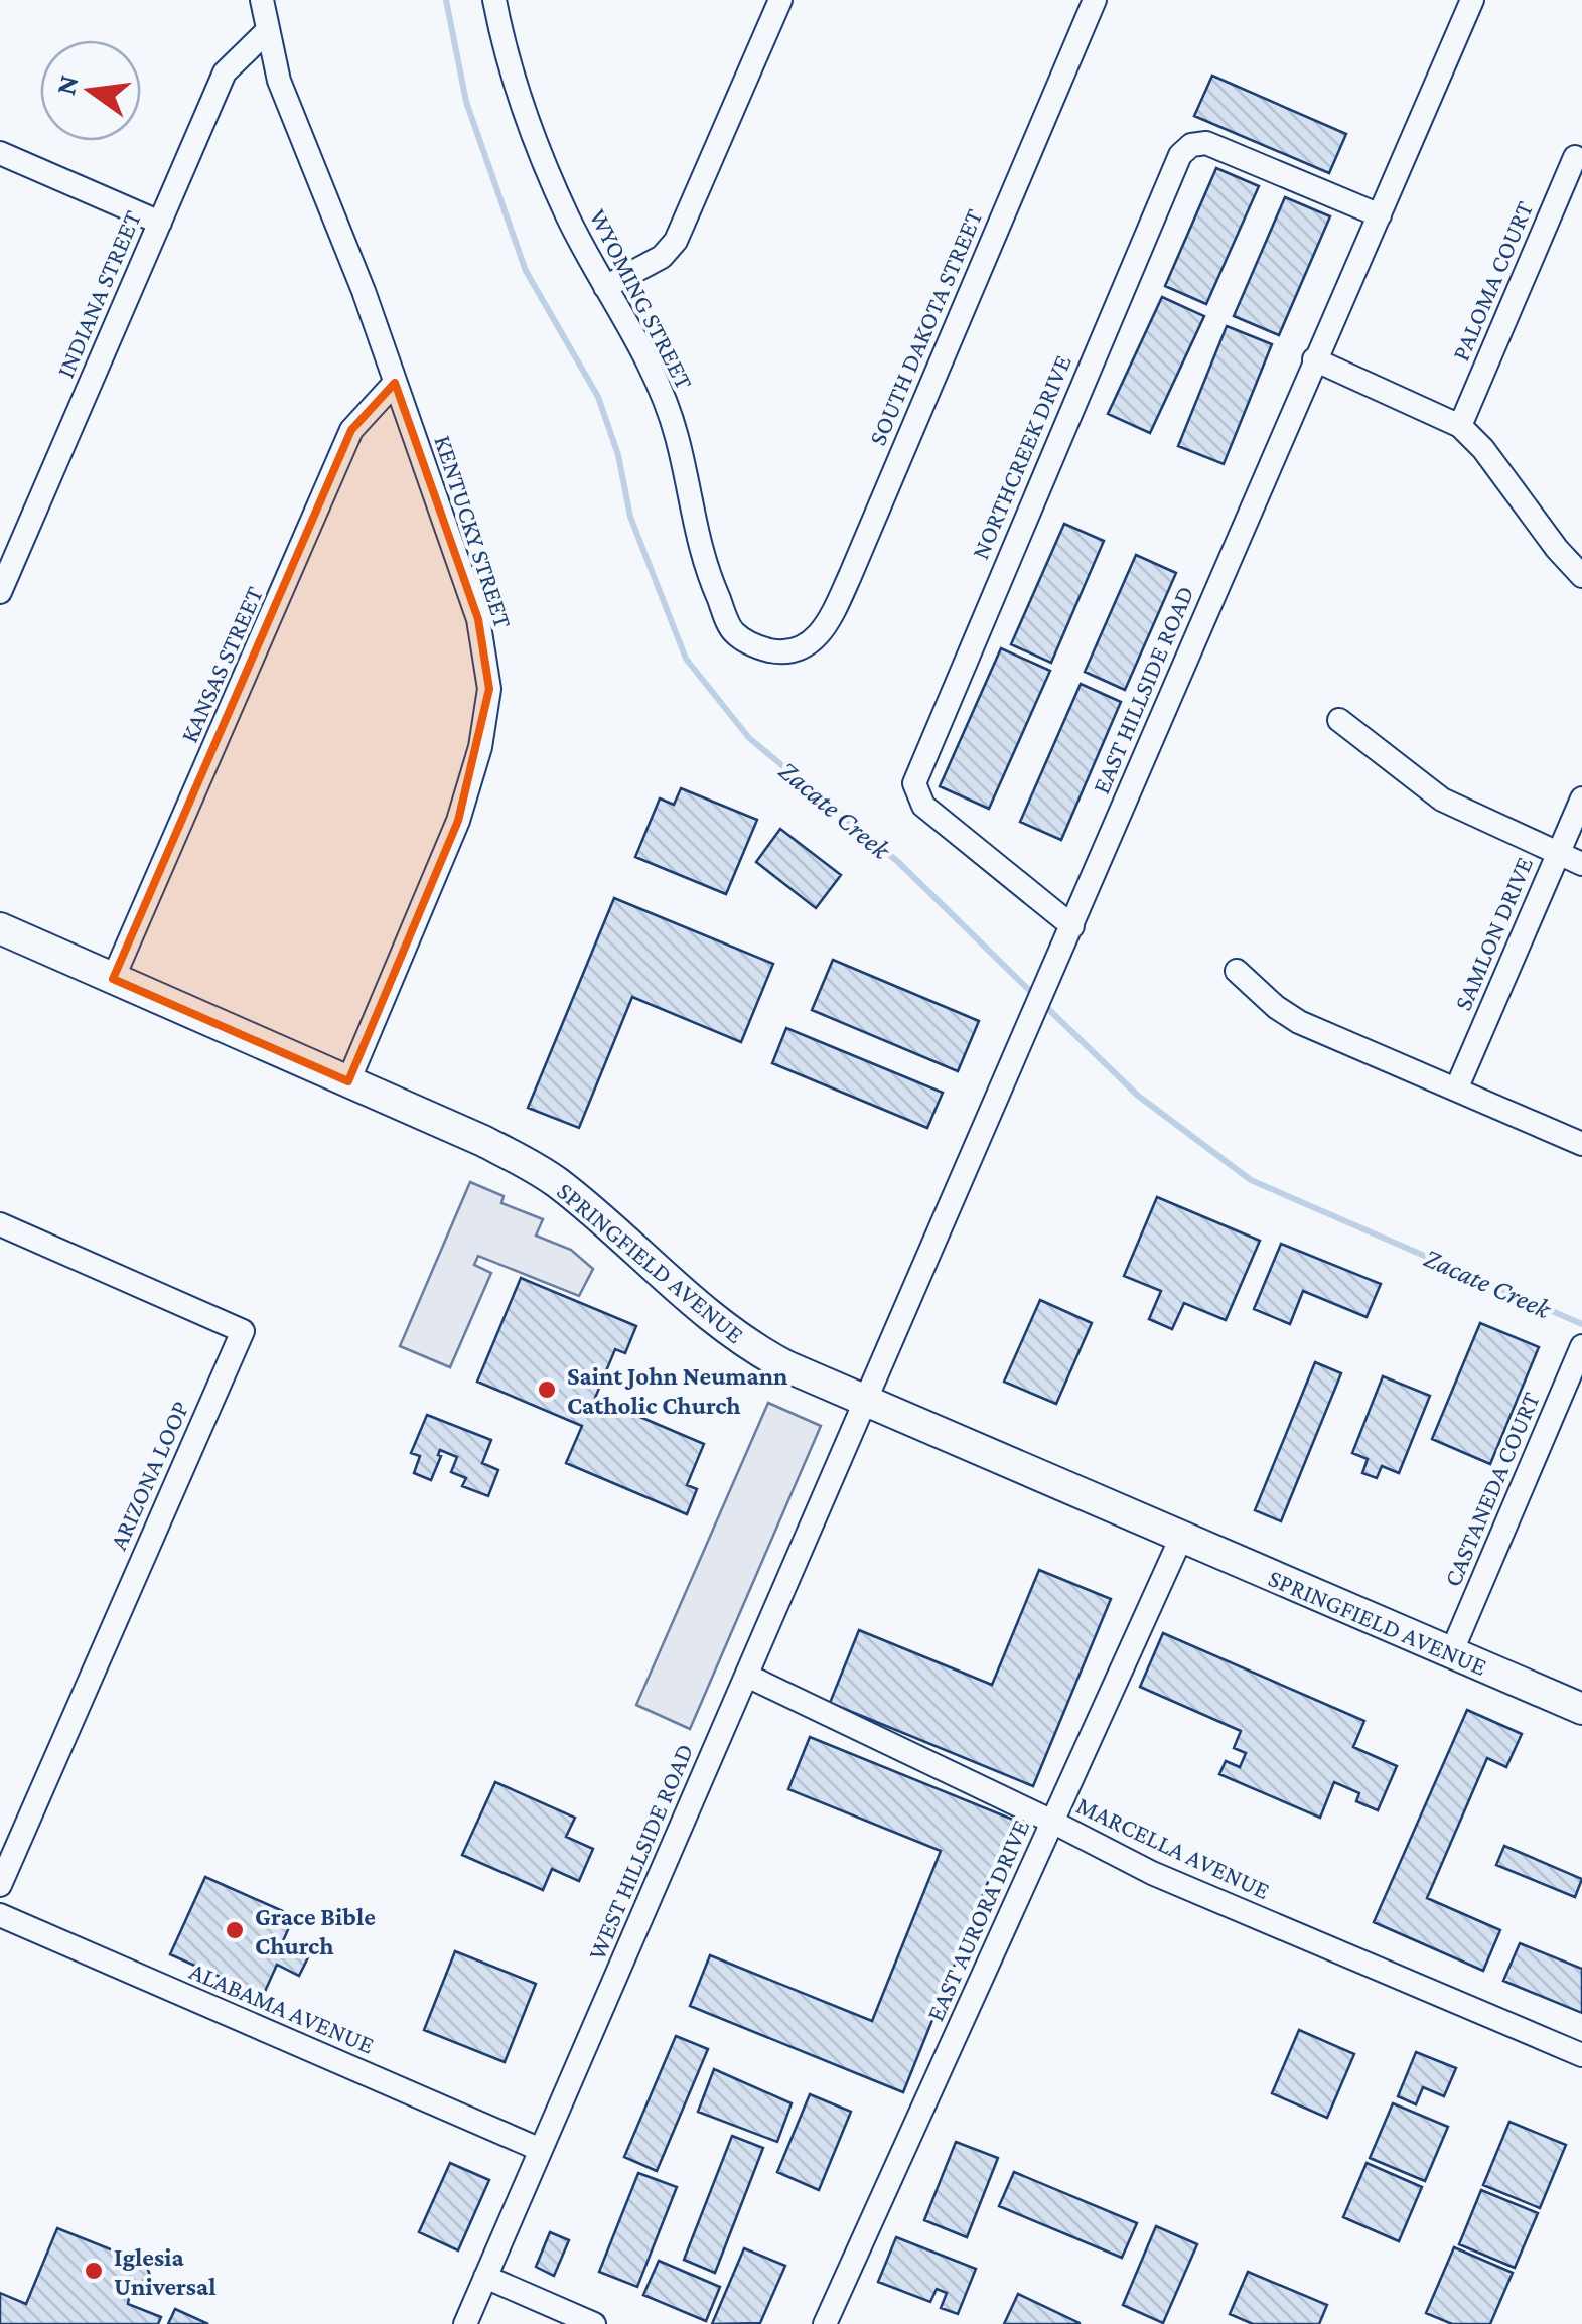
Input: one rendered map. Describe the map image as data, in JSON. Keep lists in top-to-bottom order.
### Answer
{
  "streets": {
    "main road": ["SPRINGFIELD AVENUE"],
    "street": [
      "PALOMA COURT",
      "INDIANA STREET",
      "WYOMING STREET",
      "SOUTH DAKOTA STREET",
      "NORTHCREEK DRIVE",
      "KENTUCKY STREET",
      "KANSAS STREET",
      "EAST HILLSIDE ROAD",
      "SAMLON DRIVE",
      "ARIZONA LOOP",
      "CASTANEDA COURT",
      "MARCELLA AVENUE",
      "WEST HILLSIDE ROAD",
      "EAST AURORA DRIVE",
      "ALABAMA AVENUE"
    ]
  },
  "crossings": [
    ["INDIANA STREET", "KENTUCKY STREET"],
    ["WYOMING STREET", "SOUTH DAKOTA STREET"],
    ["NORTHCREEK DRIVE", "EAST HILLSIDE ROAD"],
    ["KENTUCKY STREET", "KANSAS STREET"],
    ["KENTUCKY STREET", "SPRINGFIELD AVENUE"],
    ["KANSAS STREET", "SPRINGFIELD AVENUE"],
    ["EAST HILLSIDE ROAD", "SPRINGFIELD AVENUE"],
    ["EAST HILLSIDE ROAD", "WEST HILLSIDE ROAD"],
    ["SPRINGFIELD AVENUE", "CASTANEDA COURT"],
    ["SPRINGFIELD AVENUE", "WEST HILLSIDE ROAD"],
    ["SPRINGFIELD AVENUE", "EAST AURORA DRIVE"],
    ["MARCELLA AVENUE", "WEST HILLSIDE ROAD"],
    ["MARCELLA AVENUE", "EAST AURORA DRIVE"],
    ["WEST HILLSIDE ROAD", "ALABAMA AVENUE"]
  ],
  "water": ["Zacate Creek"],
  "places": ["Saint John Neumann Catholic Church", "Grace Bible Church", "Iglesia Universal"],
  "north": "left"
}
